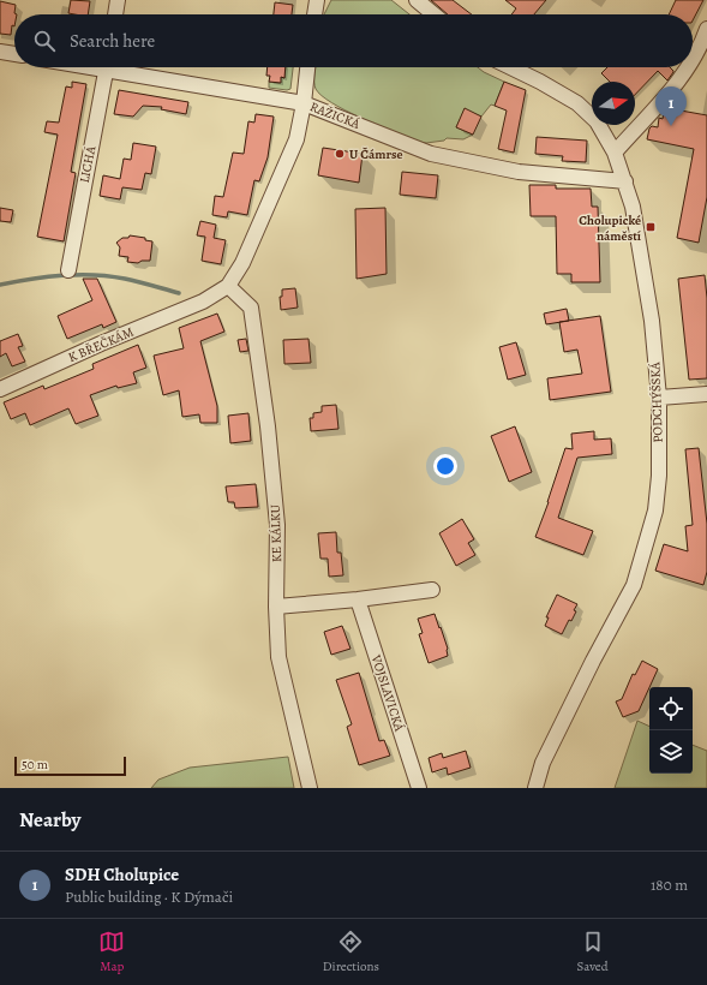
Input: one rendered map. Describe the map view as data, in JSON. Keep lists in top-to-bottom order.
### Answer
{
  "streets": {
    "street": [
      "RAŽICKÁ",
      "LICHÁ",
      "K BŘEČKÁM",
      "PODCHÝŠSKÁ",
      "KE KÁLKU",
      "VOJSLAVICKÁ"
    ]
  },
  "crossings": [
    ["RAŽICKÁ", "PODCHÝŠSKÁ"],
    ["K BŘEČKÁM", "KE KÁLKU"]
  ],
  "places": {
    "other": ["U Čámrse"],
    "transit": ["Cholupické náměstí"]
  },
  "scale_bar": "50 m",
  "north": "right",
  "page": {
    "search": "Search here",
    "pins": "1",
    "scale": "50 m",
    "heading": "Nearby",
    "list": [
      {
        "mark": "1",
        "name": "SDH Cholupice",
        "note": "Public building · K Dýmači",
        "value": "180 m"
      }
    ],
    "nav": ["Map", "Directions", "Saved"]
  }
}
